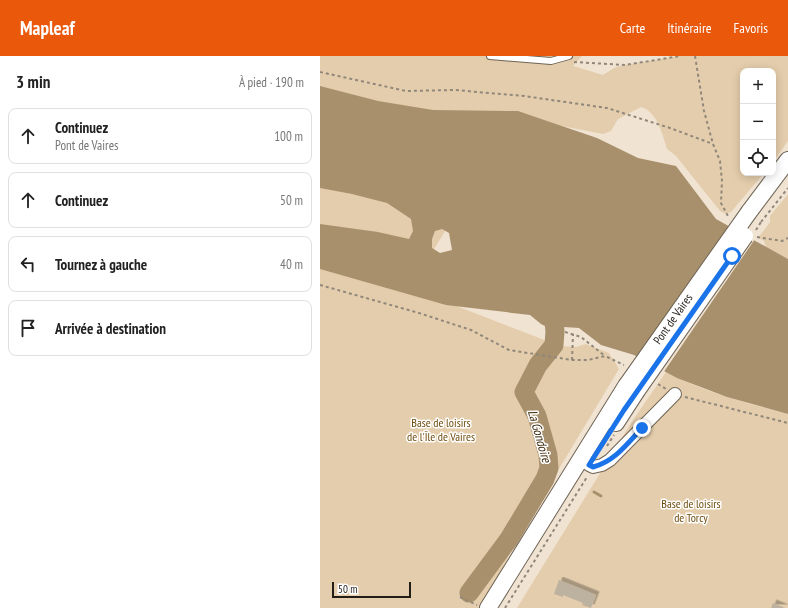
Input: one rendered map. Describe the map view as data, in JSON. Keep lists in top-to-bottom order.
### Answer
{
  "streets": {
    "main road": ["Pont de Vaires"]
  },
  "water": ["La Gondoire"],
  "parks": ["Base de loisirs de l'Île de Vaires", "Base de loisirs de Torcy"],
  "scale_bar": "50 m",
  "page": {
    "header": "Mapleaf",
    "nav": ["Carte", "Itinéraire", "Favoris"],
    "heading": ["3 min", "À pied · 190 m"],
    "map_buttons": ["+", "−"],
    "list": [
      ["Continuez", "Pont de Vaires", "100 m"],
      ["Continuez", "50 m"],
      ["Tournez à gauche", "40 m"],
      "Arrivée à destination"
    ],
    "scale": "50 m"
  }
}
